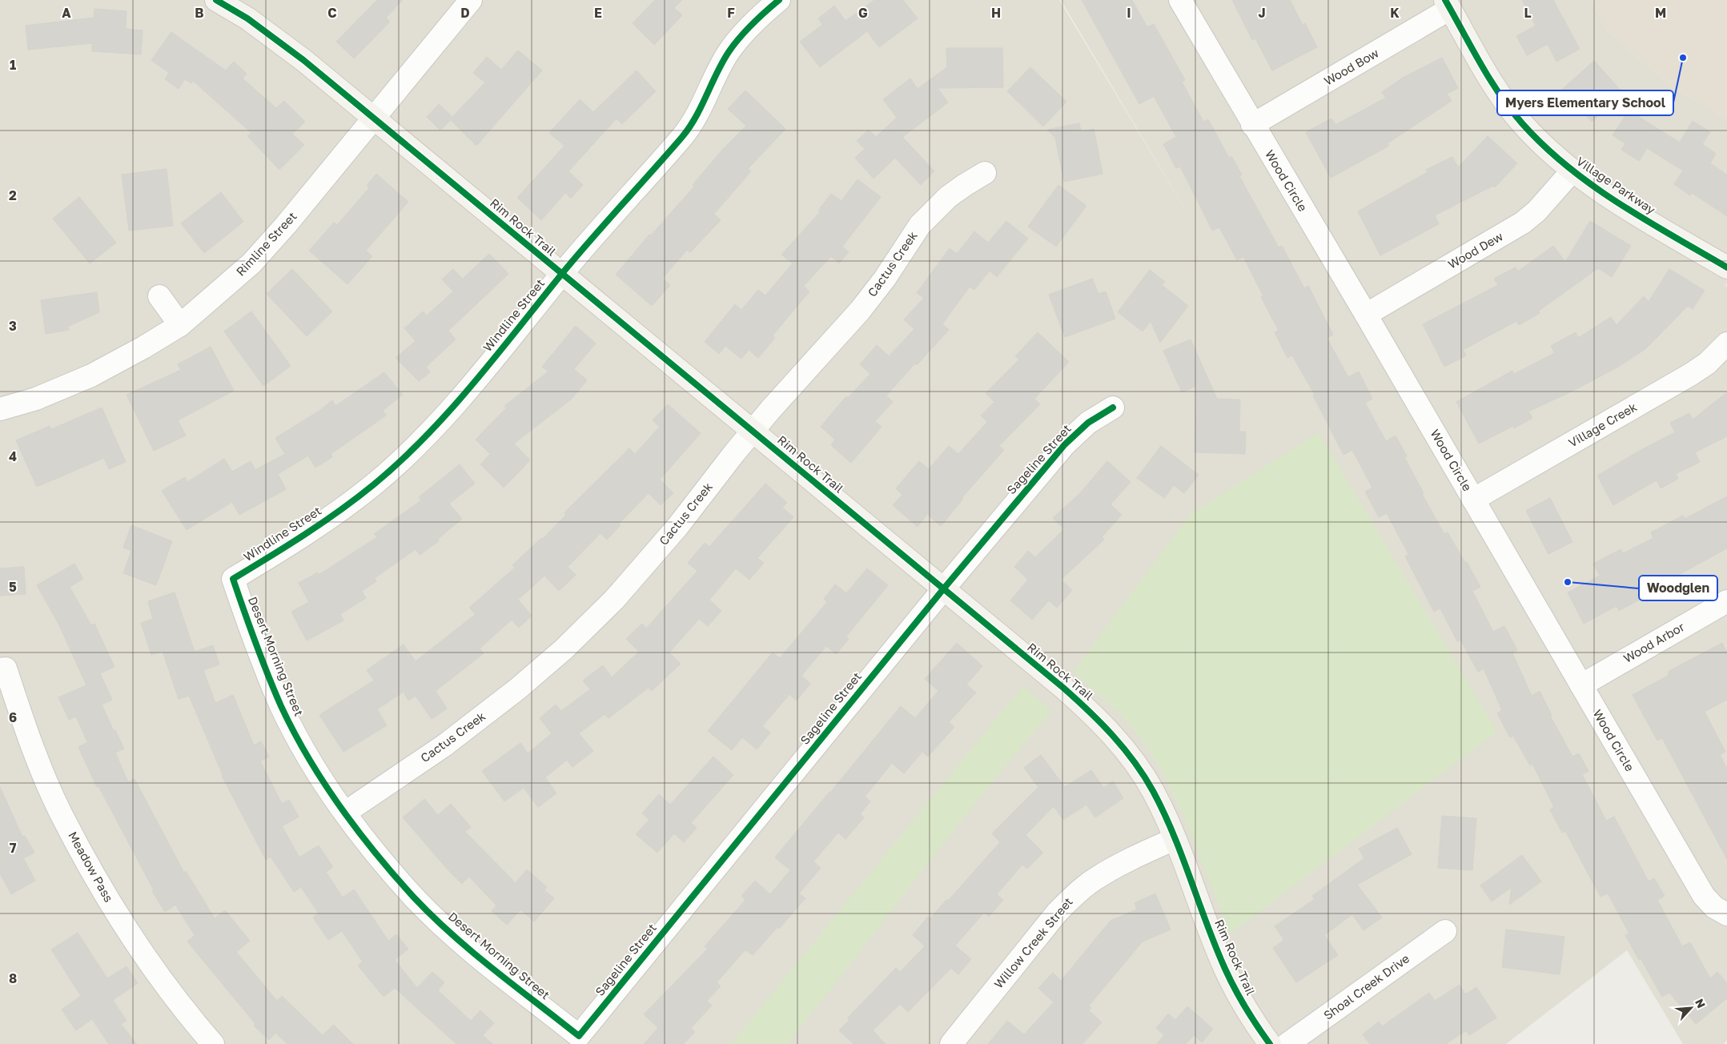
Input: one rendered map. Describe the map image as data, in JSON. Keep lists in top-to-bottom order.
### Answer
{
  "streets": {
    "street": [
      "Wood Bow",
      "Wood Circle",
      "Village Parkway",
      "Rim Rock Trail",
      "Rimline Street",
      "Wood Dew",
      "Cactus Creek",
      "Windline Street",
      "Village Creek",
      "Sageline Street",
      "Wood Arbor",
      "Desert Morning Street",
      "Meadow Pass",
      "Willow Creek Street",
      "Shoal Creek Drive"
    ]
  },
  "crossings": [
    ["Wood Bow", "Wood Circle"],
    ["Wood Bow", "Village Parkway"],
    ["Wood Circle", "Wood Dew"],
    ["Wood Circle", "Village Creek"],
    ["Wood Circle", "Wood Arbor"],
    ["Village Parkway", "Wood Dew"],
    ["Rim Rock Trail", "Rimline Street"],
    ["Rim Rock Trail", "Cactus Creek"],
    ["Rim Rock Trail", "Windline Street"],
    ["Rim Rock Trail", "Sageline Street"],
    ["Rim Rock Trail", "Willow Creek Street"],
    ["Cactus Creek", "Desert Morning Street"],
    ["Windline Street", "Desert Morning Street"],
    ["Sageline Street", "Desert Morning Street"]
  ],
  "places": ["Myers Elementary School", "Woodglen"],
  "north": "top right",
  "grid": {
    "columns": [
      "A",
      "B",
      "C",
      "D",
      "E",
      "F",
      "G",
      "H",
      "I",
      "J",
      "K",
      "L",
      "M"
    ],
    "rows": [
      "1",
      "2",
      "3",
      "4",
      "5",
      "6",
      "7",
      "8"
    ]
  }
}
